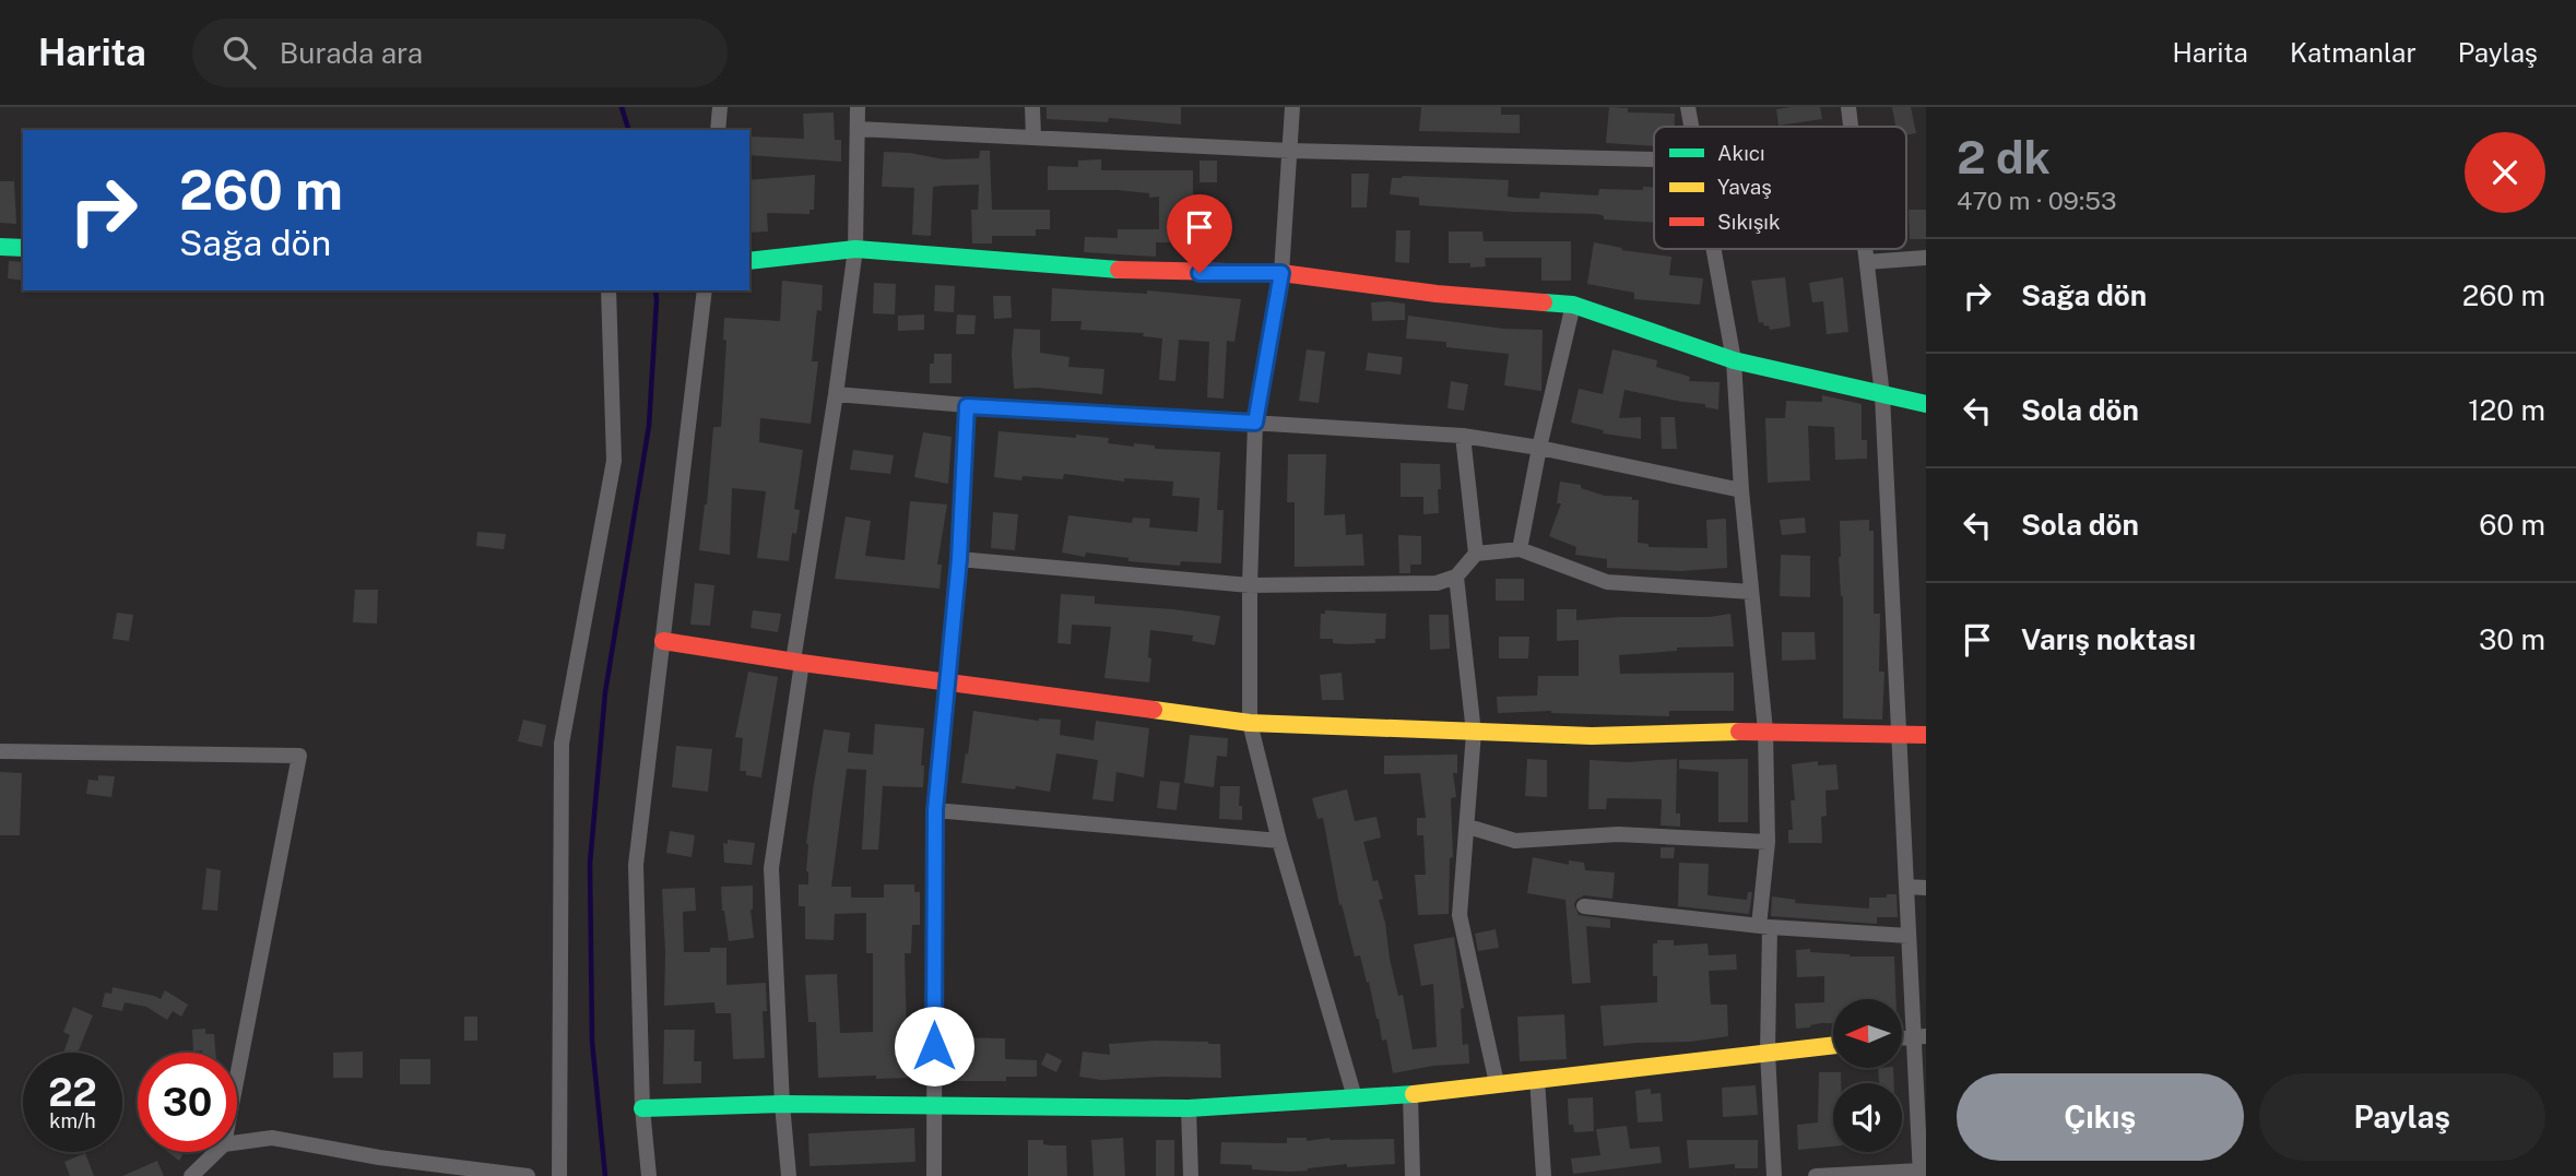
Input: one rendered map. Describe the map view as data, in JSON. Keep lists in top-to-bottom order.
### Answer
{
  "legend": ["Akıcı", "Yavaş", "Sıkışık"],
  "north": "left",
  "page": {
    "header": "Harita",
    "search": "Burada ara",
    "nav": ["Harita", "Katmanlar", "Paylaş"],
    "heading": ["2 dk", "470 m · 09:53"],
    "turn": ["260 m", "Sağa dön"],
    "list": [
      {
        "name": "Sağa dön",
        "value": "260 m"
      },
      {
        "name": "Sola dön",
        "value": "120 m"
      },
      {
        "name": "Sola dön",
        "value": "60 m"
      },
      {
        "name": "Varış noktası",
        "value": "30 m"
      }
    ],
    "speed": "22 km/h",
    "limit": "30",
    "buttons": ["Çıkış", "Paylaş"]
  }
}
